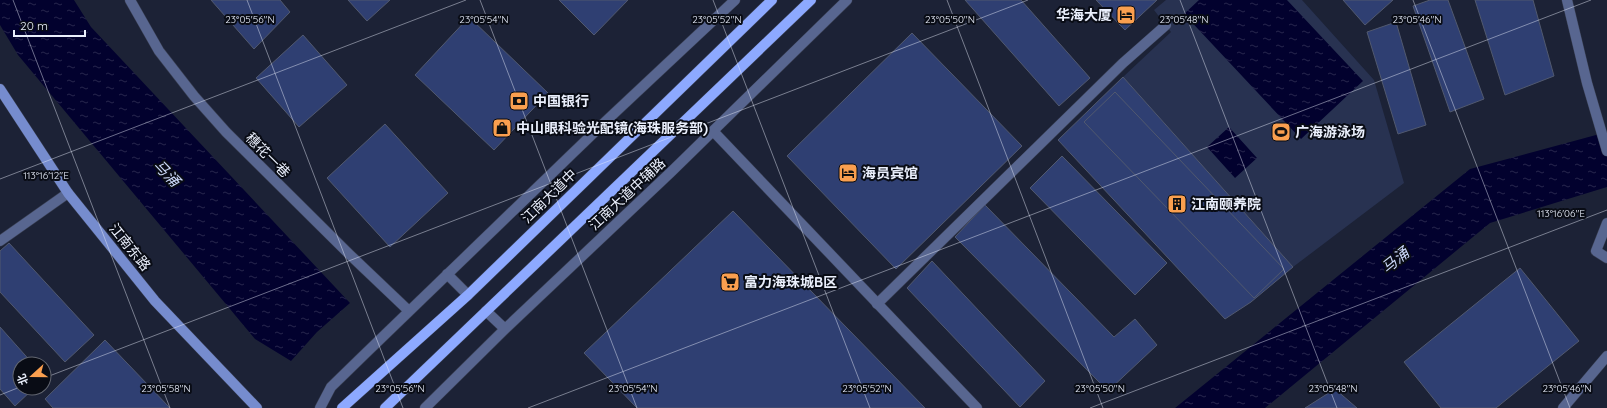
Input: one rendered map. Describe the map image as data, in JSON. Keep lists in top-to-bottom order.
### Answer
{
  "streets": {
    "main road": ["江南大道中"],
    "street": ["穗花一巷", "江南大道中辅路", "江南东路"]
  },
  "water": ["马涌"],
  "places": {
    "hotel": ["华海大厦", "海员宾馆"],
    "bank": ["中国银行"],
    "shop": ["中山眼科验光配镜(海珠服务部)"],
    "sports": ["广海游泳场"],
    "building": ["江南颐养院"],
    "supermarket": ["富力海珠城B区"]
  },
  "scale_bar": "20 m",
  "north": "left",
  "coordinates": [
    "23°05'56\"N",
    "23°05'54\"N",
    "23°05'52\"N",
    "23°05'50\"N",
    "23°05'48\"N",
    "23°05'46\"N",
    "113°16'12\"E",
    "113°16'06\"E",
    "23°05'58\"N"
  ]
}
